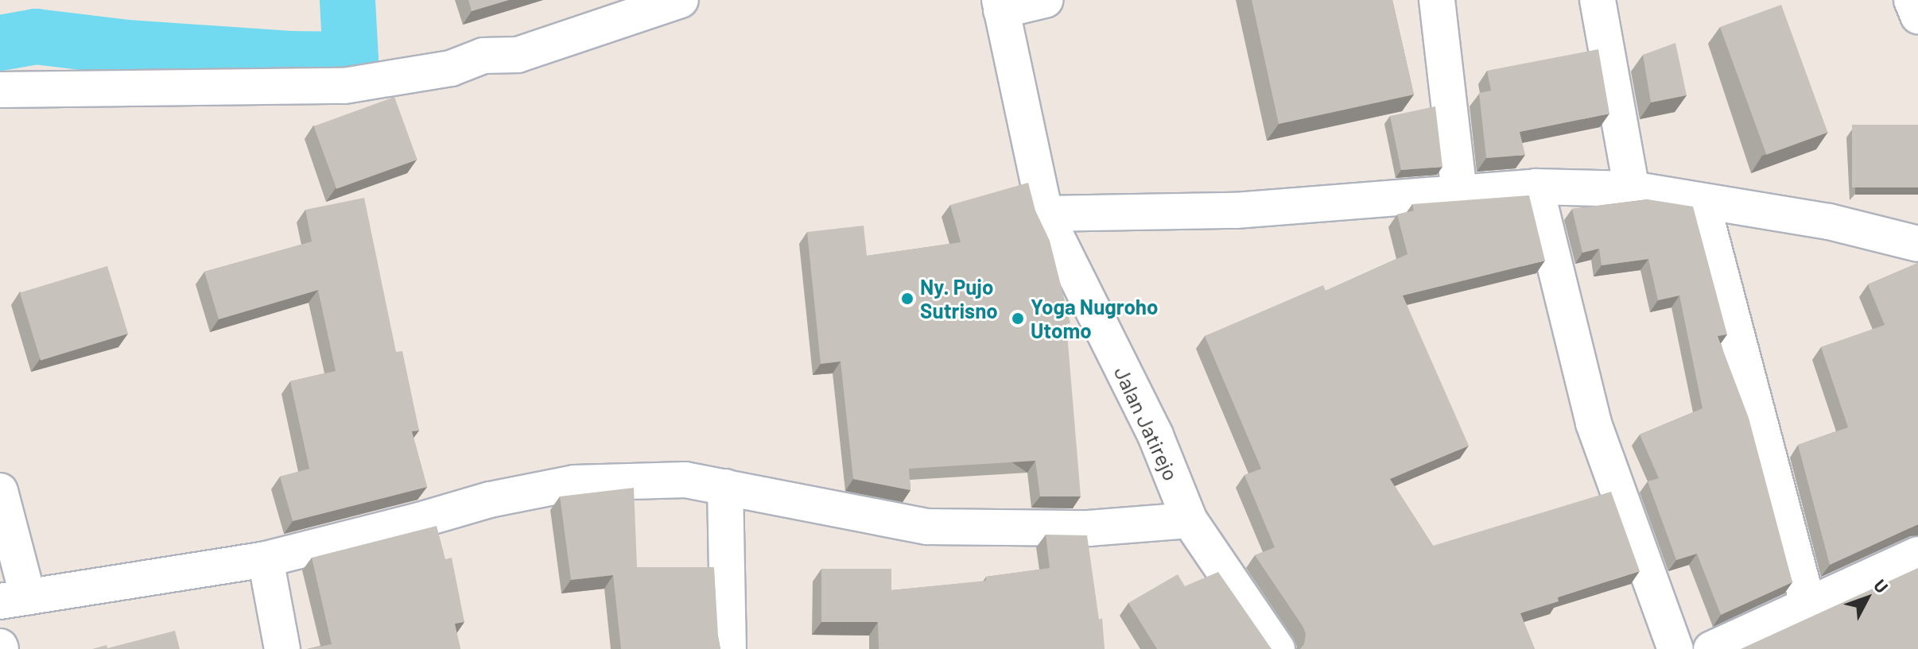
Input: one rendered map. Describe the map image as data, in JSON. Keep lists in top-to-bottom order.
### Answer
{
  "streets": {
    "street": ["Jalan Jatirejo"]
  },
  "places": ["Ny. Pujo Sutrisno", "Yoga Nugroho Utomo"],
  "north": "top right"
}
